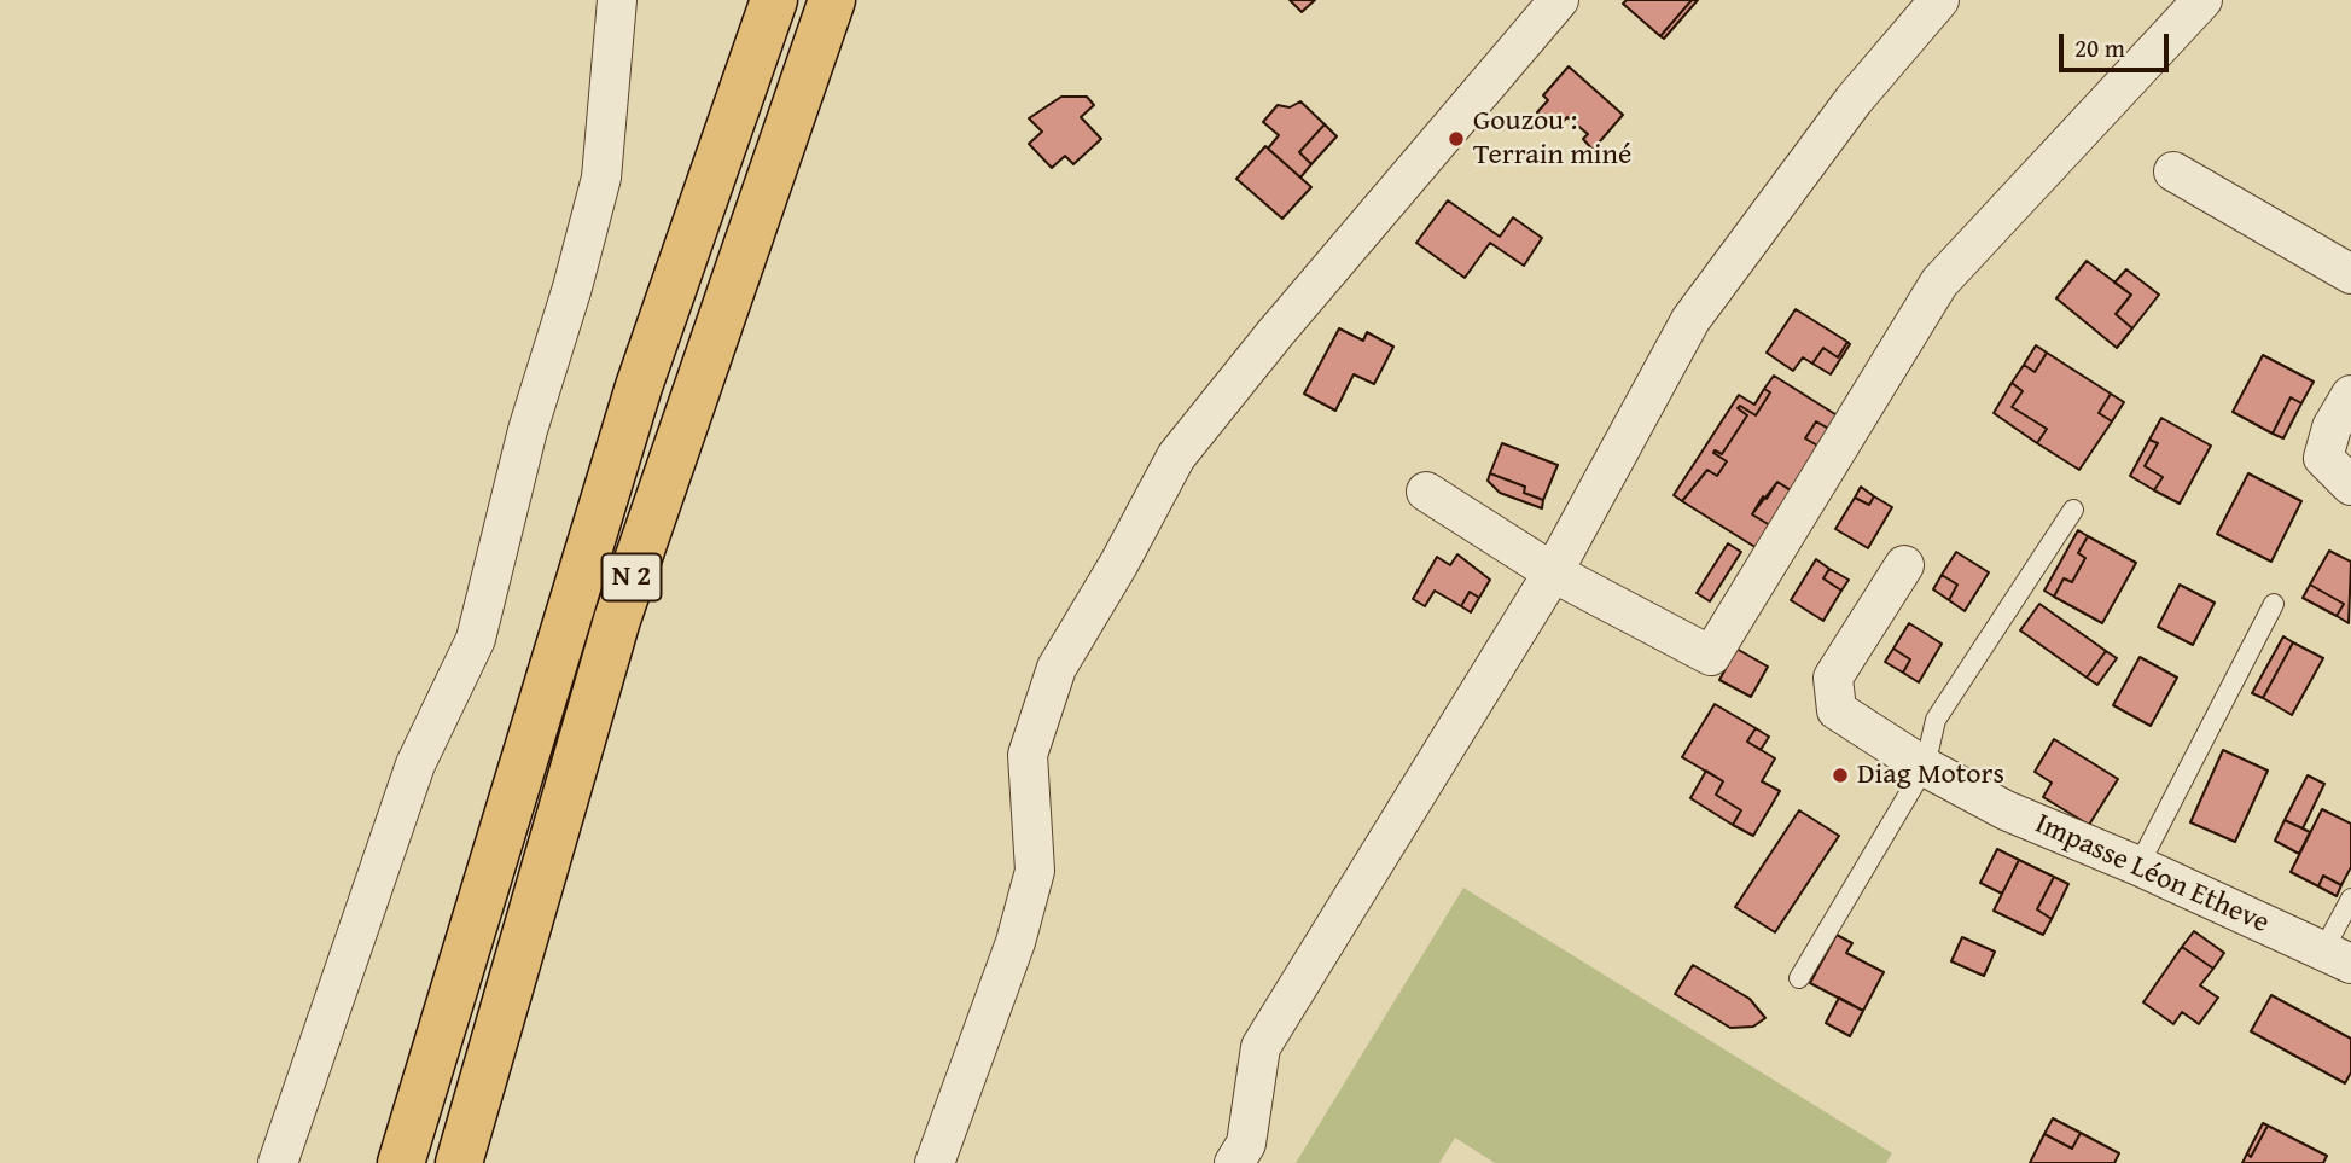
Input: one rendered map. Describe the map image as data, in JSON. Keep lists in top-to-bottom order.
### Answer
{
  "streets": {
    "highway": ["N 2"],
    "street": ["Impasse Léon Etheve"]
  },
  "places": ["Gouzou : Terrain miné", "Diag Motors"],
  "scale_bar": "20 m"
}
